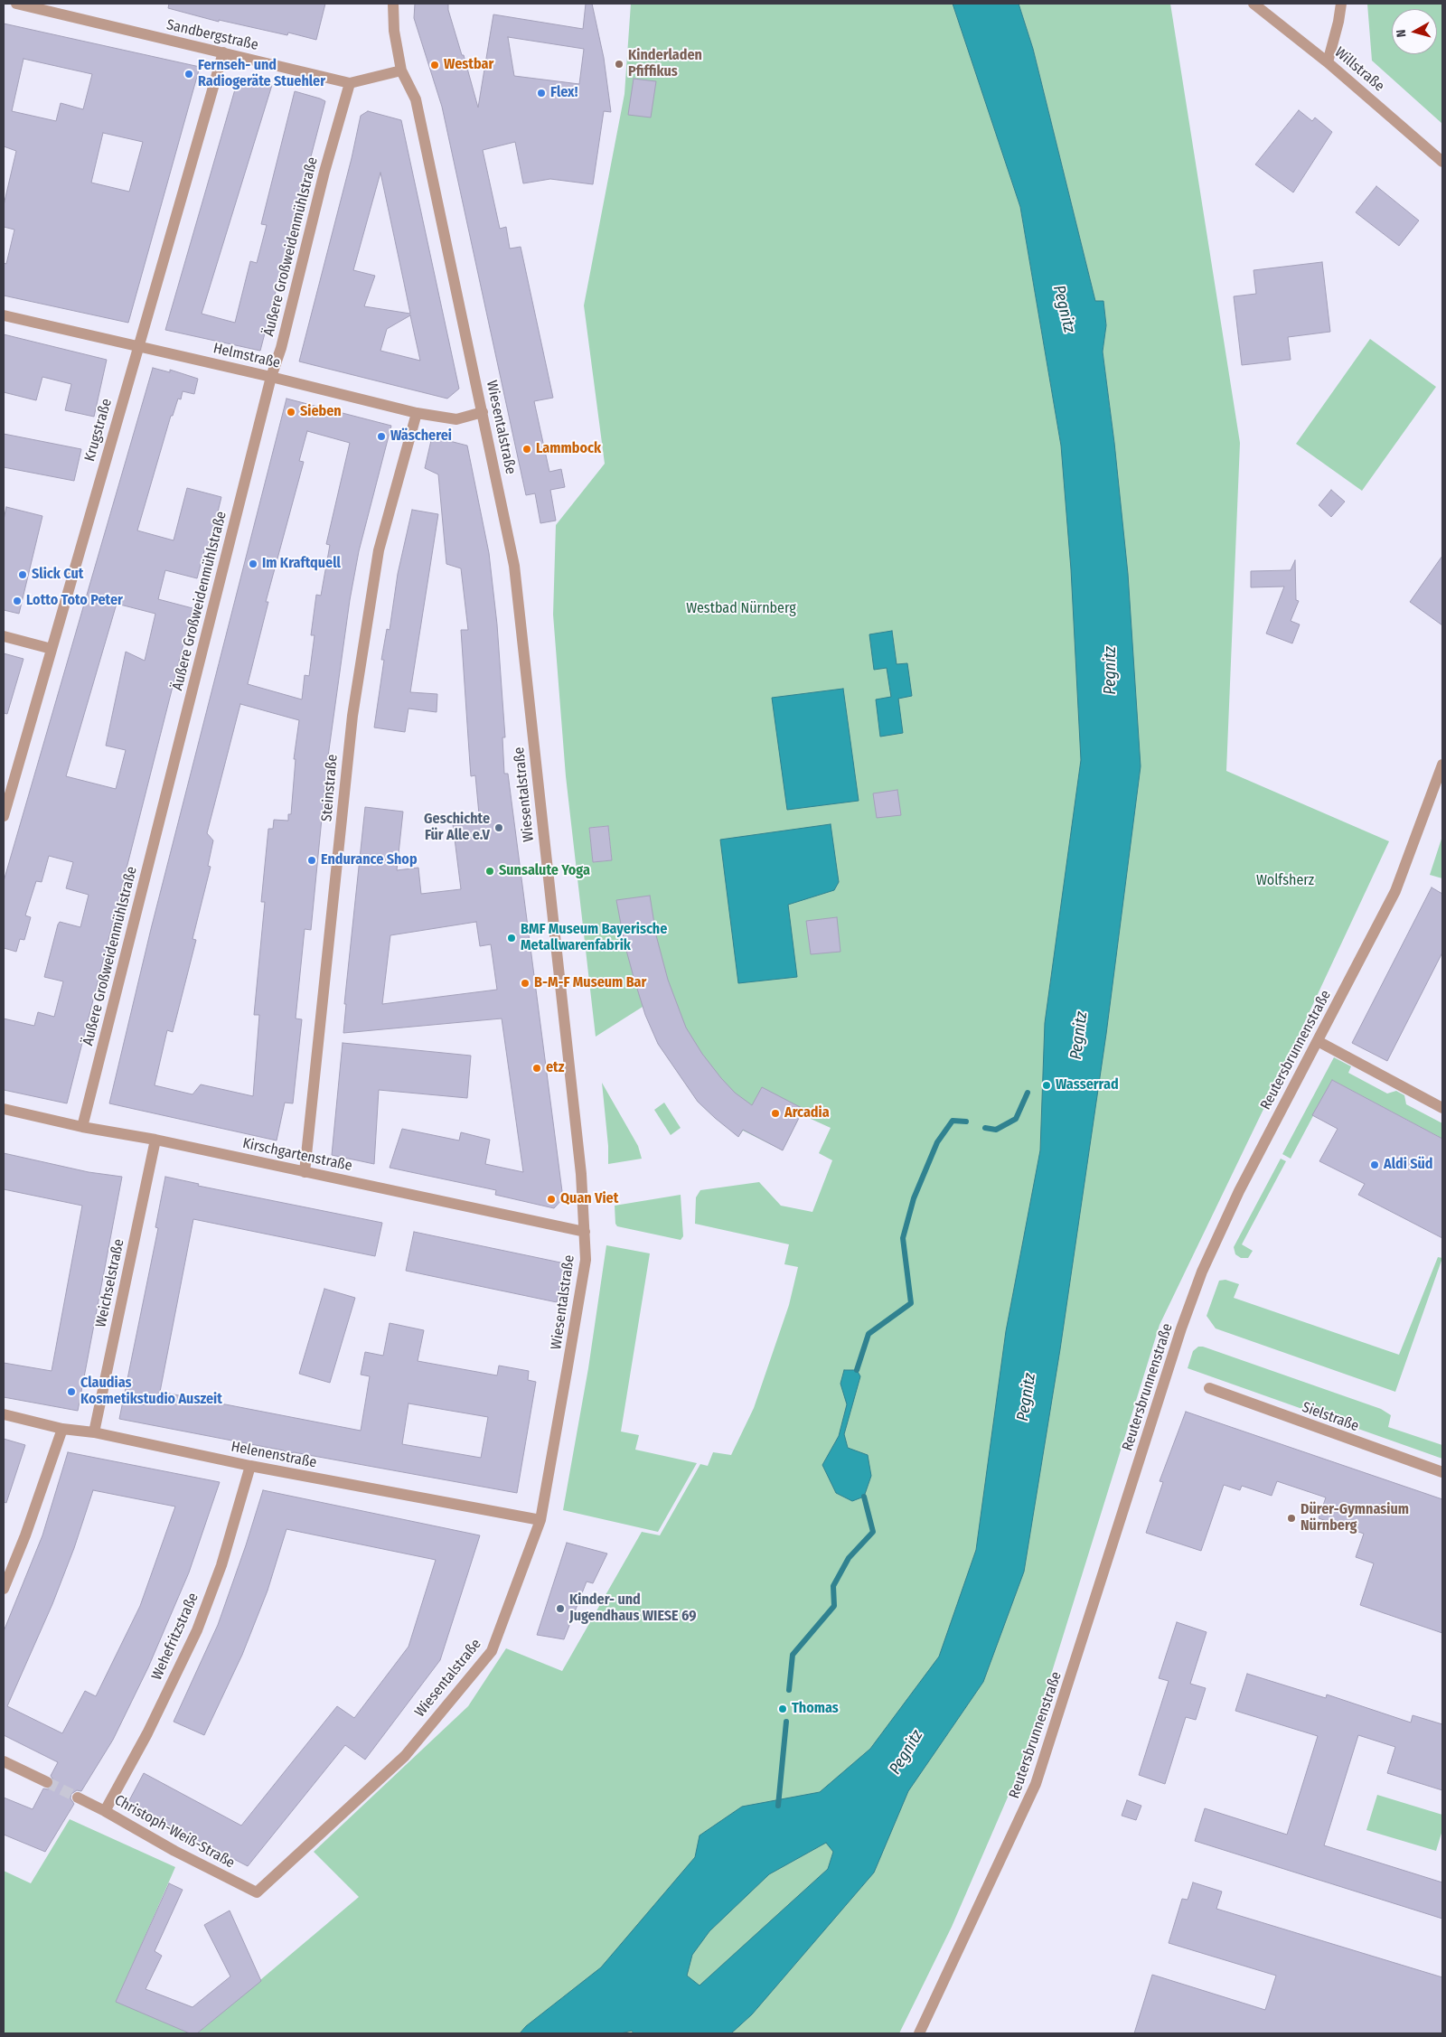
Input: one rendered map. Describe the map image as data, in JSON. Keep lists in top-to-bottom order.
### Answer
{
  "streets": {
    "street": [
      "Sandbergstraße",
      "Willstraße",
      "Äußere Großweidenmühlstraße",
      "Helmstraße",
      "Wiesentalstraße",
      "Krugstraße",
      "Steinstraße",
      "Reutersbrunnenstraße",
      "Kirschgartenstraße",
      "Weichselstraße",
      "Sielstraße",
      "Helenenstraße",
      "Wehefritzstraße",
      "Christoph-Weiß-Straße"
    ]
  },
  "crossings": [
    ["Sandbergstraße", "Äußere Großweidenmühlstraße"],
    ["Sandbergstraße", "Wiesentalstraße"],
    ["Sandbergstraße", "Krugstraße"],
    ["Äußere Großweidenmühlstraße", "Helmstraße"],
    ["Äußere Großweidenmühlstraße", "Kirschgartenstraße"],
    ["Helmstraße", "Wiesentalstraße"],
    ["Helmstraße", "Krugstraße"],
    ["Helmstraße", "Steinstraße"],
    ["Wiesentalstraße", "Kirschgartenstraße"],
    ["Wiesentalstraße", "Helenenstraße"],
    ["Wiesentalstraße", "Christoph-Weiß-Straße"],
    ["Steinstraße", "Kirschgartenstraße"],
    ["Kirschgartenstraße", "Weichselstraße"],
    ["Weichselstraße", "Helenenstraße"],
    ["Helenenstraße", "Wehefritzstraße"],
    ["Wehefritzstraße", "Christoph-Weiß-Straße"]
  ],
  "water": ["Pegnitz"],
  "parks": ["Westbad Nürnberg", "Wolfsherz"],
  "places": [
    "Kinderladen Pfiffikus",
    "Westbar",
    "Fernseh- und Radiogeräte Stuehler",
    "Flex!",
    "Sieben",
    "Wäscherei",
    "Lammbock",
    "Im Kraftquell",
    "Slick Cut",
    "Lotto Toto Peter",
    "Geschichte Für Alle e.V",
    "Endurance Shop",
    "Sunsalute Yoga",
    "BMF Museum Bayerische Metallwarenfabrik",
    "B-M-F Museum Bar",
    "etz",
    "Wasserrad",
    "Arcadia",
    "Aldi Süd",
    "Quan Viet",
    "Claudias Kosmetikstudio Auszeit",
    "Dürer-Gymnasium Nürnberg",
    "Kinder- und Jugendhaus WIESE 69",
    "Thomas"
  ],
  "north": "left"
}
